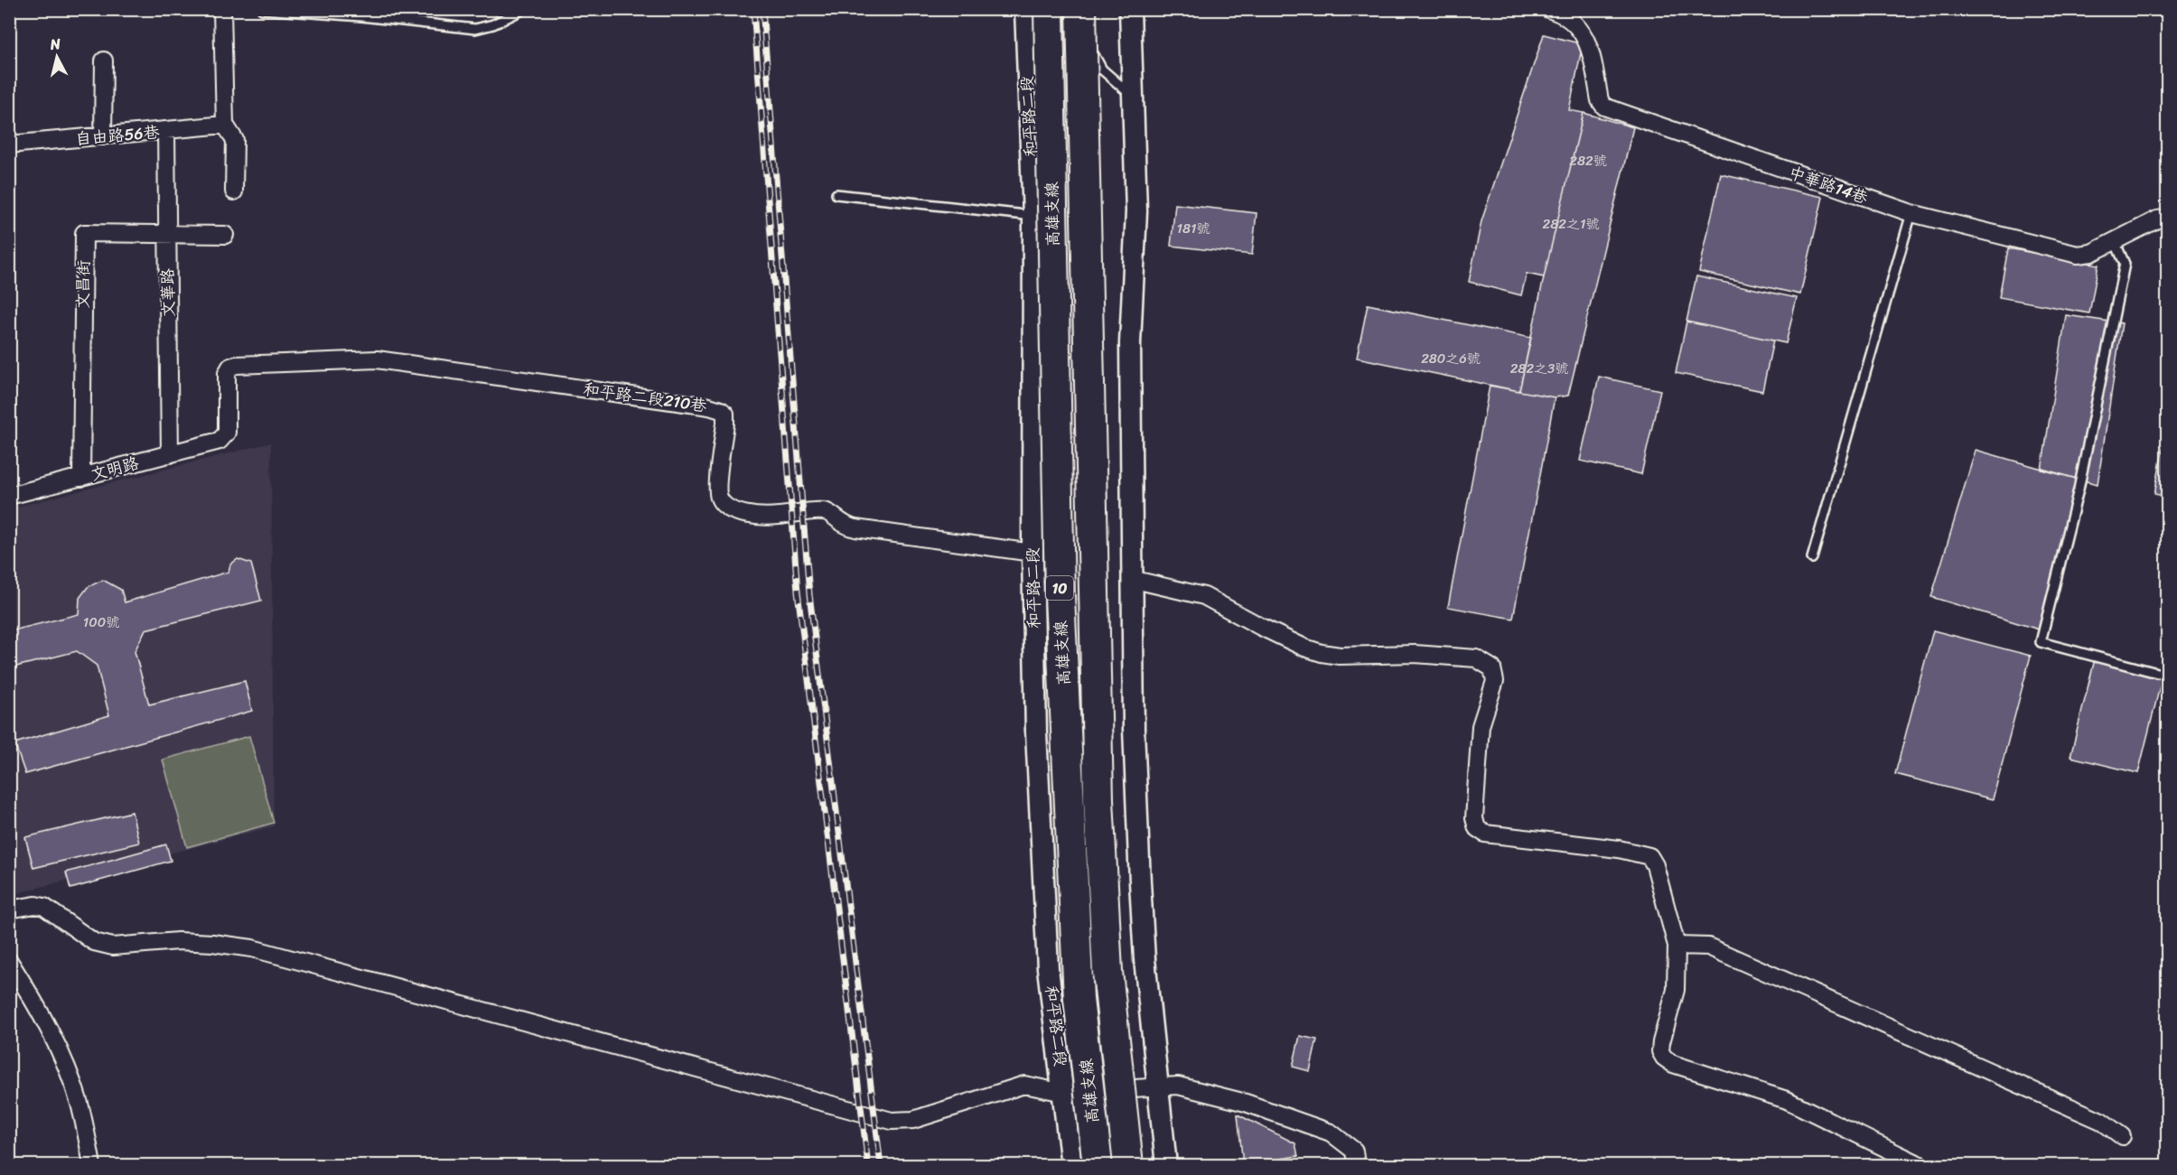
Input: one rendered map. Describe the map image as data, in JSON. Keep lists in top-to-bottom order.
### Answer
{
  "streets": {
    "highway": ["高雄支線", "10"],
    "street": [
      "和平路二段",
      "自由路56巷",
      "中華路14巷",
      "文昌街",
      "文華路",
      "和平路二段210巷",
      "文明路"
    ]
  },
  "crossings": [
    ["和平路二段", "和平路二段210巷"],
    ["自由路56巷", "文華路"],
    ["文昌街", "文華路"],
    ["文昌街", "文明路"],
    ["文華路", "文明路"],
    ["和平路二段210巷", "文明路"]
  ],
  "house_numbers": [
    "282號",
    "282之1號",
    "181號",
    "280之6號",
    "282之3號",
    "100號"
  ],
  "north": "top"
}
